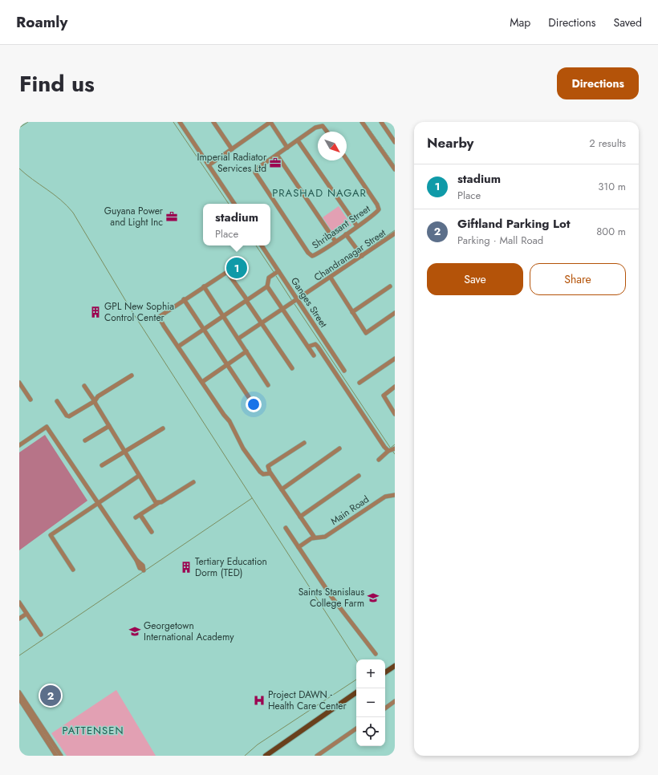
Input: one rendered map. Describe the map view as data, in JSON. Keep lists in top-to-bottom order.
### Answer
{
  "streets": {
    "street": [
      "Shribasant Street",
      "Chandranagar Street",
      "Ganges Street",
      "Main Road"
    ]
  },
  "crossings": [
    ["Chandranagar Street", "Ganges Street"]
  ],
  "districts": ["PRASHAD NAGAR", "PATTENSEN"],
  "places": {
    "office": ["Imperial Radiator Services Ltd", "Guyana Power and Light Inc"],
    "building": ["GPL New Sophia Control Center", "Tertiary Education Dorm (TED)"],
    "school or university": ["Saints Stanislaus College Farm", "Georgetown International Academy"],
    "hospital": ["Project DAWN - Health Care Center"]
  },
  "north": "bottom right",
  "page": {
    "header": "Roamly",
    "nav": ["Map", "Directions", "Saved"],
    "title": "Find us",
    "buttons": [
      "Directions",
      ["Save", "Share"]
    ],
    "heading": ["Nearby", "2 results"],
    "list": [
      {
        "mark": "1",
        "name": "stadium",
        "note": "Place",
        "value": "310 m"
      },
      {
        "mark": "2",
        "name": "Giftland Parking Lot",
        "note": "Parking · Mall Road",
        "value": "800 m"
      }
    ],
    "popup": ["stadium", "Place"],
    "pins": ["1", "2"],
    "map_buttons": ["+", "−"]
  }
}
